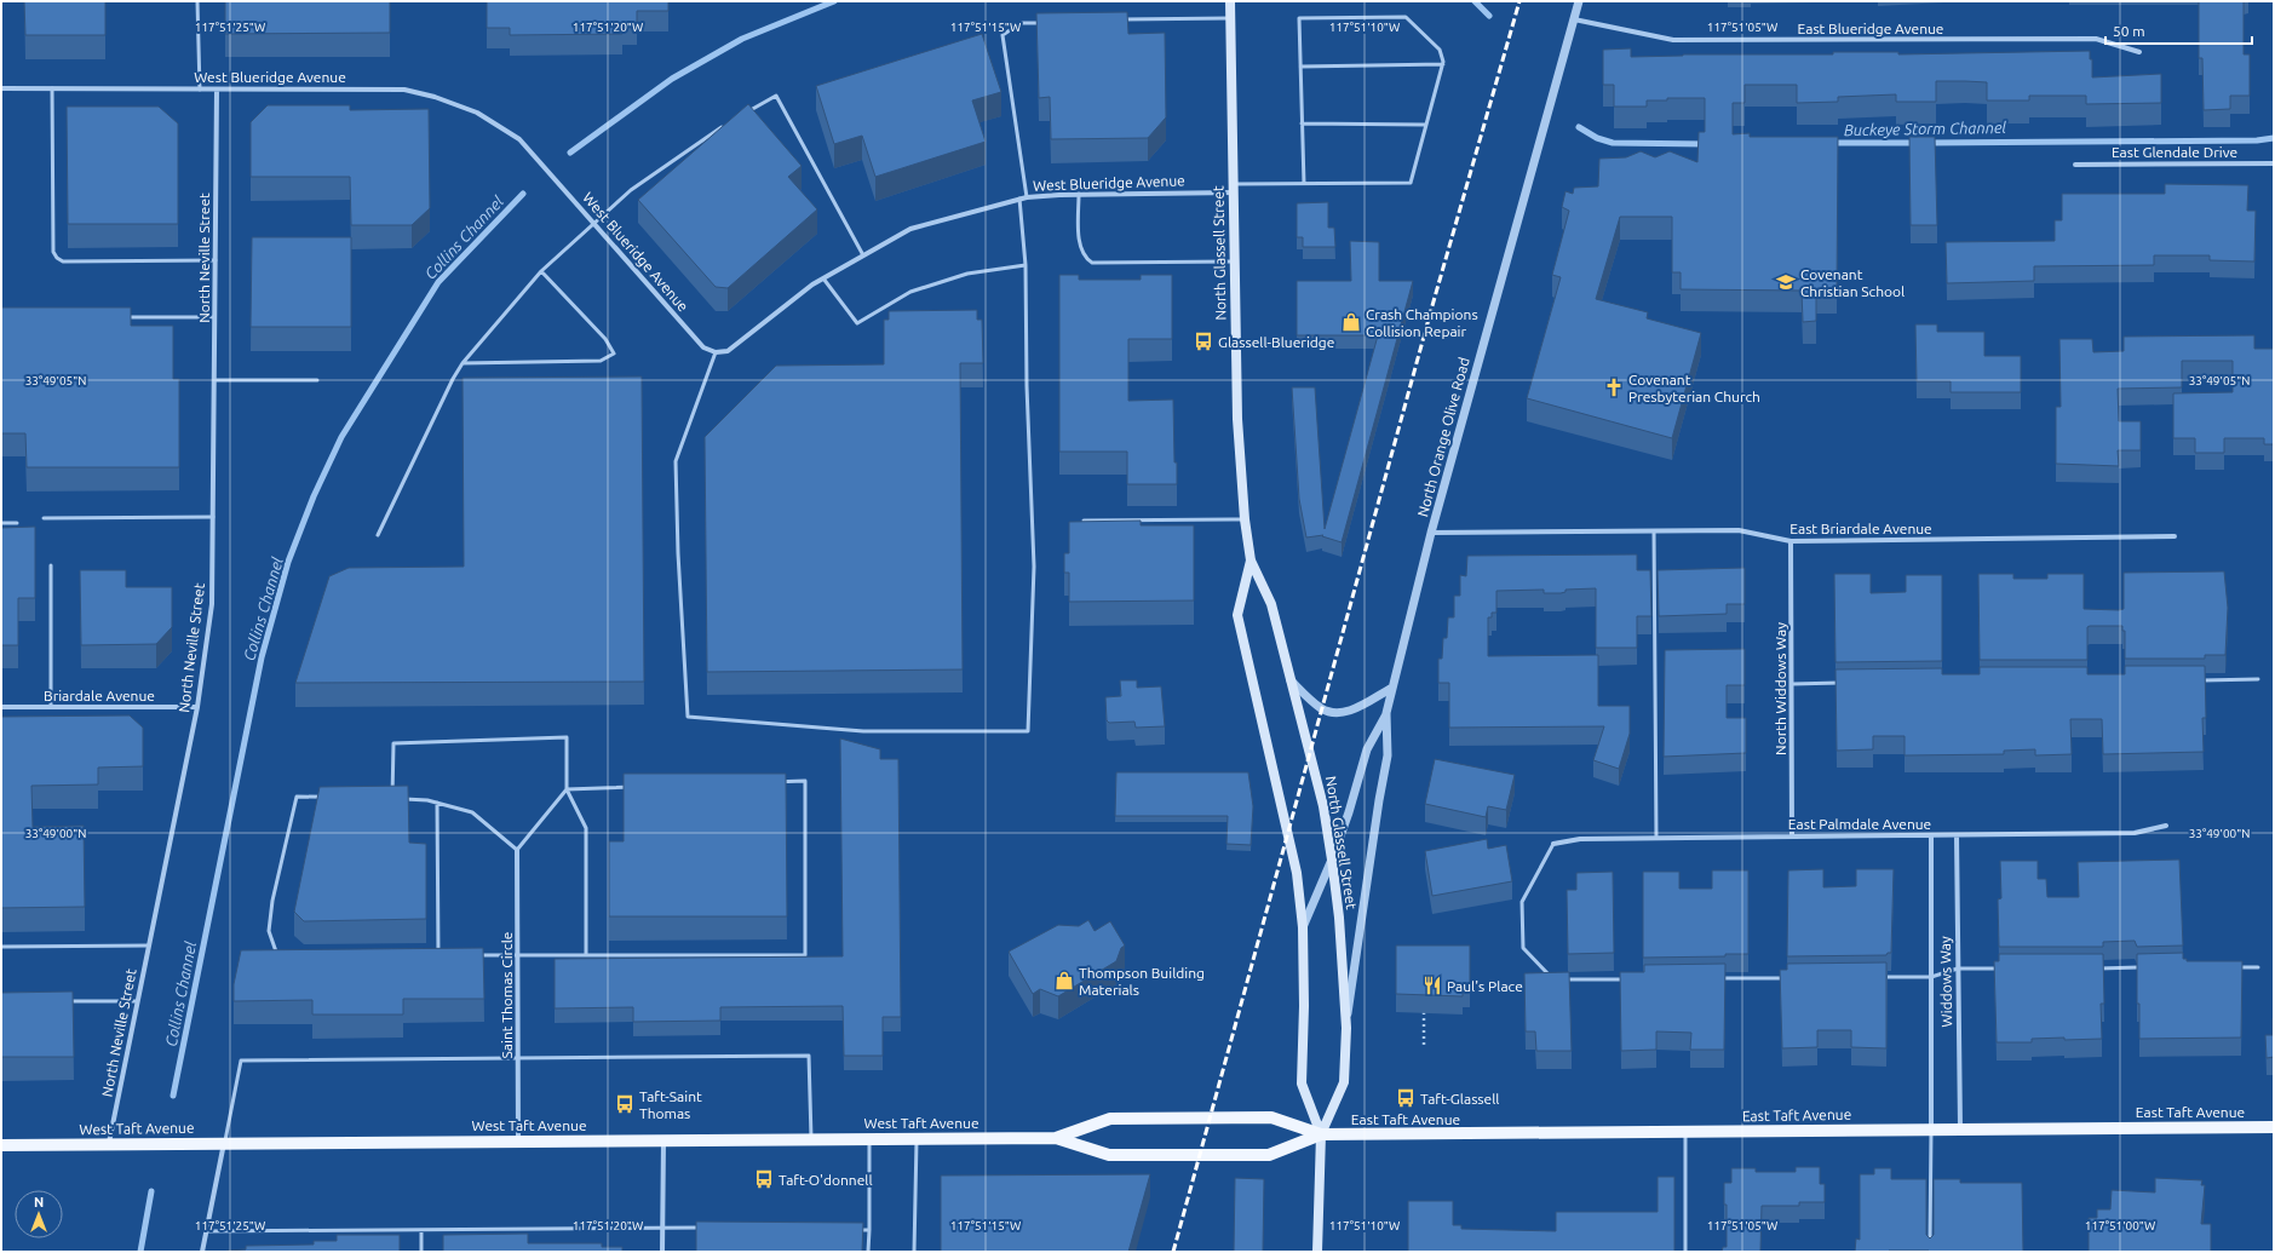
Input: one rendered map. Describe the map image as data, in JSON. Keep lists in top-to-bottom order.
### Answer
{
  "streets": {
    "main road": ["North Glassell Street", "East Taft Avenue", "West Taft Avenue"],
    "street": [
      "East Blueridge Avenue",
      "West Blueridge Avenue",
      "East Glendale Drive",
      "North Neville Street",
      "North Orange Olive Road",
      "East Briardale Avenue",
      "North Widdows Way",
      "Briardale Avenue",
      "East Palmdale Avenue",
      "Widdows Way",
      "Saint Thomas Circle"
    ]
  },
  "crossings": [
    ["East Blueridge Avenue", "North Orange Olive Road"],
    ["West Blueridge Avenue", "North Glassell Street"],
    ["West Blueridge Avenue", "North Neville Street"],
    ["North Glassell Street", "North Orange Olive Road"],
    ["North Glassell Street", "East Taft Avenue"],
    ["North Glassell Street", "West Taft Avenue"],
    ["North Neville Street", "Briardale Avenue"],
    ["North Neville Street", "West Taft Avenue"],
    ["North Orange Olive Road", "East Briardale Avenue"],
    ["East Briardale Avenue", "North Widdows Way"],
    ["North Widdows Way", "East Palmdale Avenue"],
    ["East Palmdale Avenue", "Widdows Way"],
    ["Widdows Way", "East Taft Avenue"],
    ["Saint Thomas Circle", "West Taft Avenue"],
    ["East Taft Avenue", "West Taft Avenue"]
  ],
  "water": ["Buckeye Storm Channel", "Collins Channel"],
  "places": {
    "school or university": ["Covenant Christian School"],
    "shop": ["Crash Champions Collision Repair", "Thompson Building Materials"],
    "bus stop": [
      "Glassell-Blueridge",
      "Taft-Glassell",
      "Taft-Saint Thomas",
      "Taft-O'donnell"
    ],
    "church": ["Covenant Presbyterian Church"],
    "restaurant": ["Paul's Place"]
  },
  "scale_bar": "50 m",
  "north": "top",
  "coordinates": [
    "117°51'25\"W",
    "117°51'20\"W",
    "117°51'15\"W",
    "117°51'10\"W",
    "117°51'05\"W",
    "33°49'05\"N",
    "33°49'00\"N",
    "117°51'00\"W"
  ]
}
